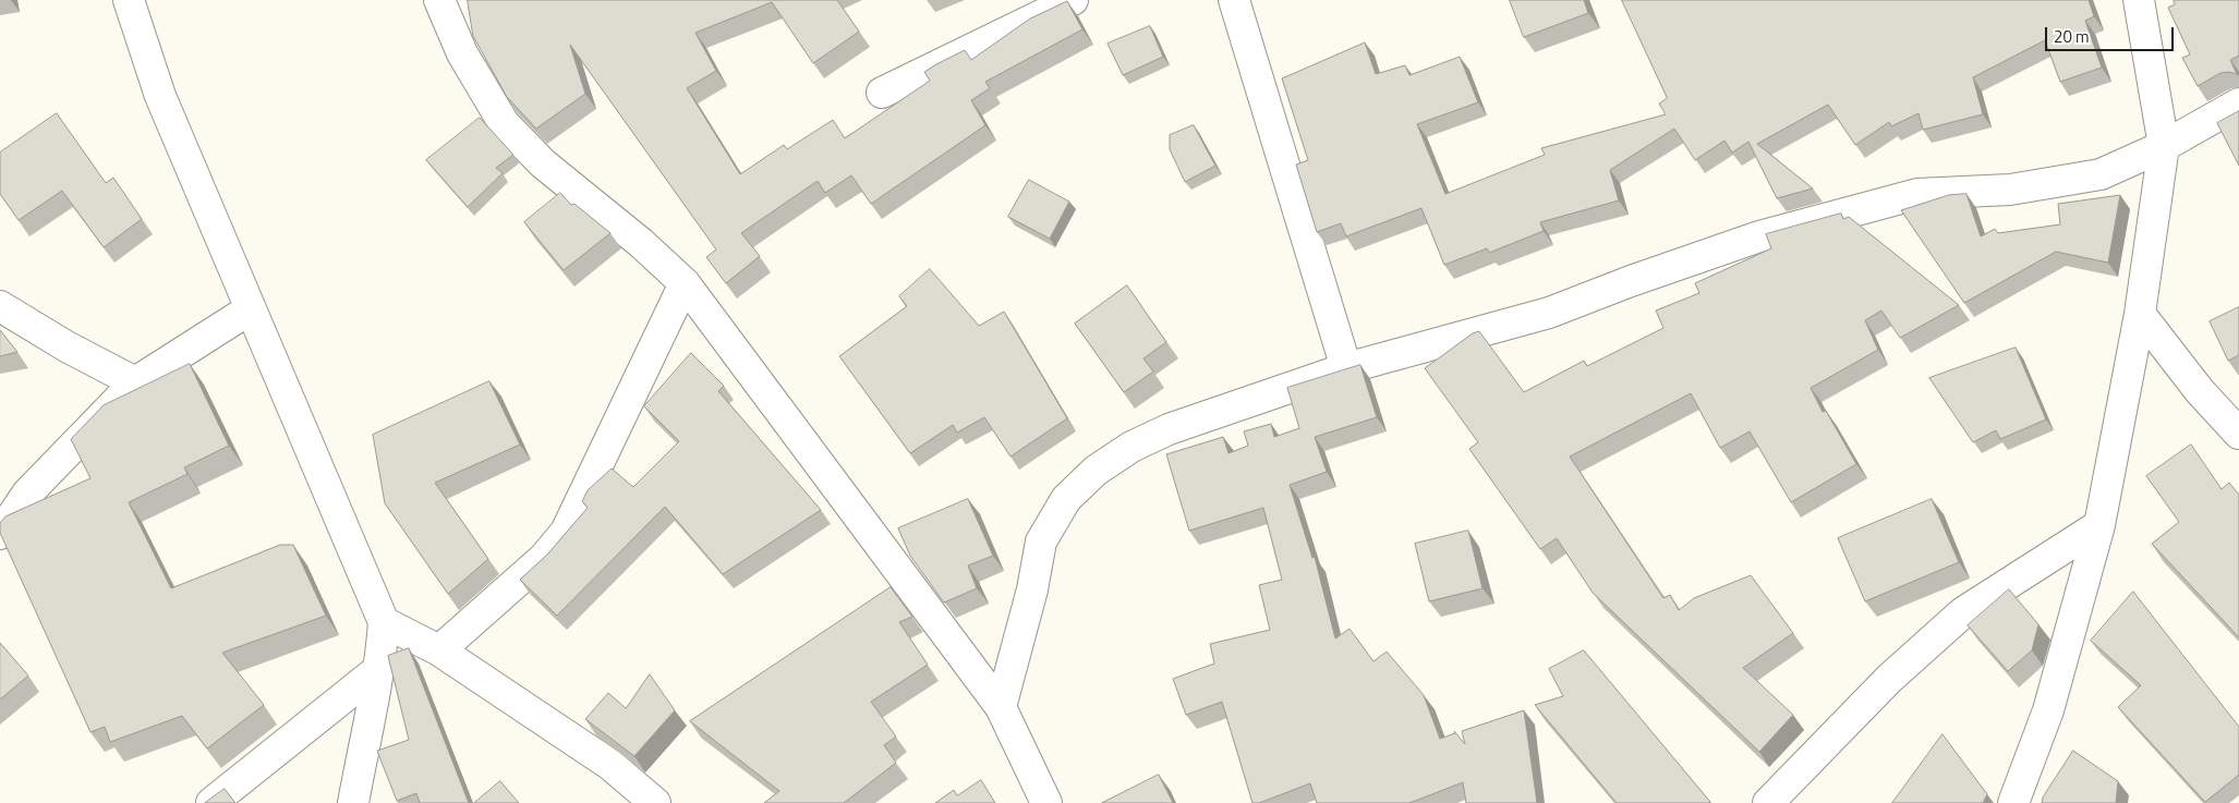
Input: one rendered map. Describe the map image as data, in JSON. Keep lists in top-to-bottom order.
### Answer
{
  "scale_bar": "20 m"
}
